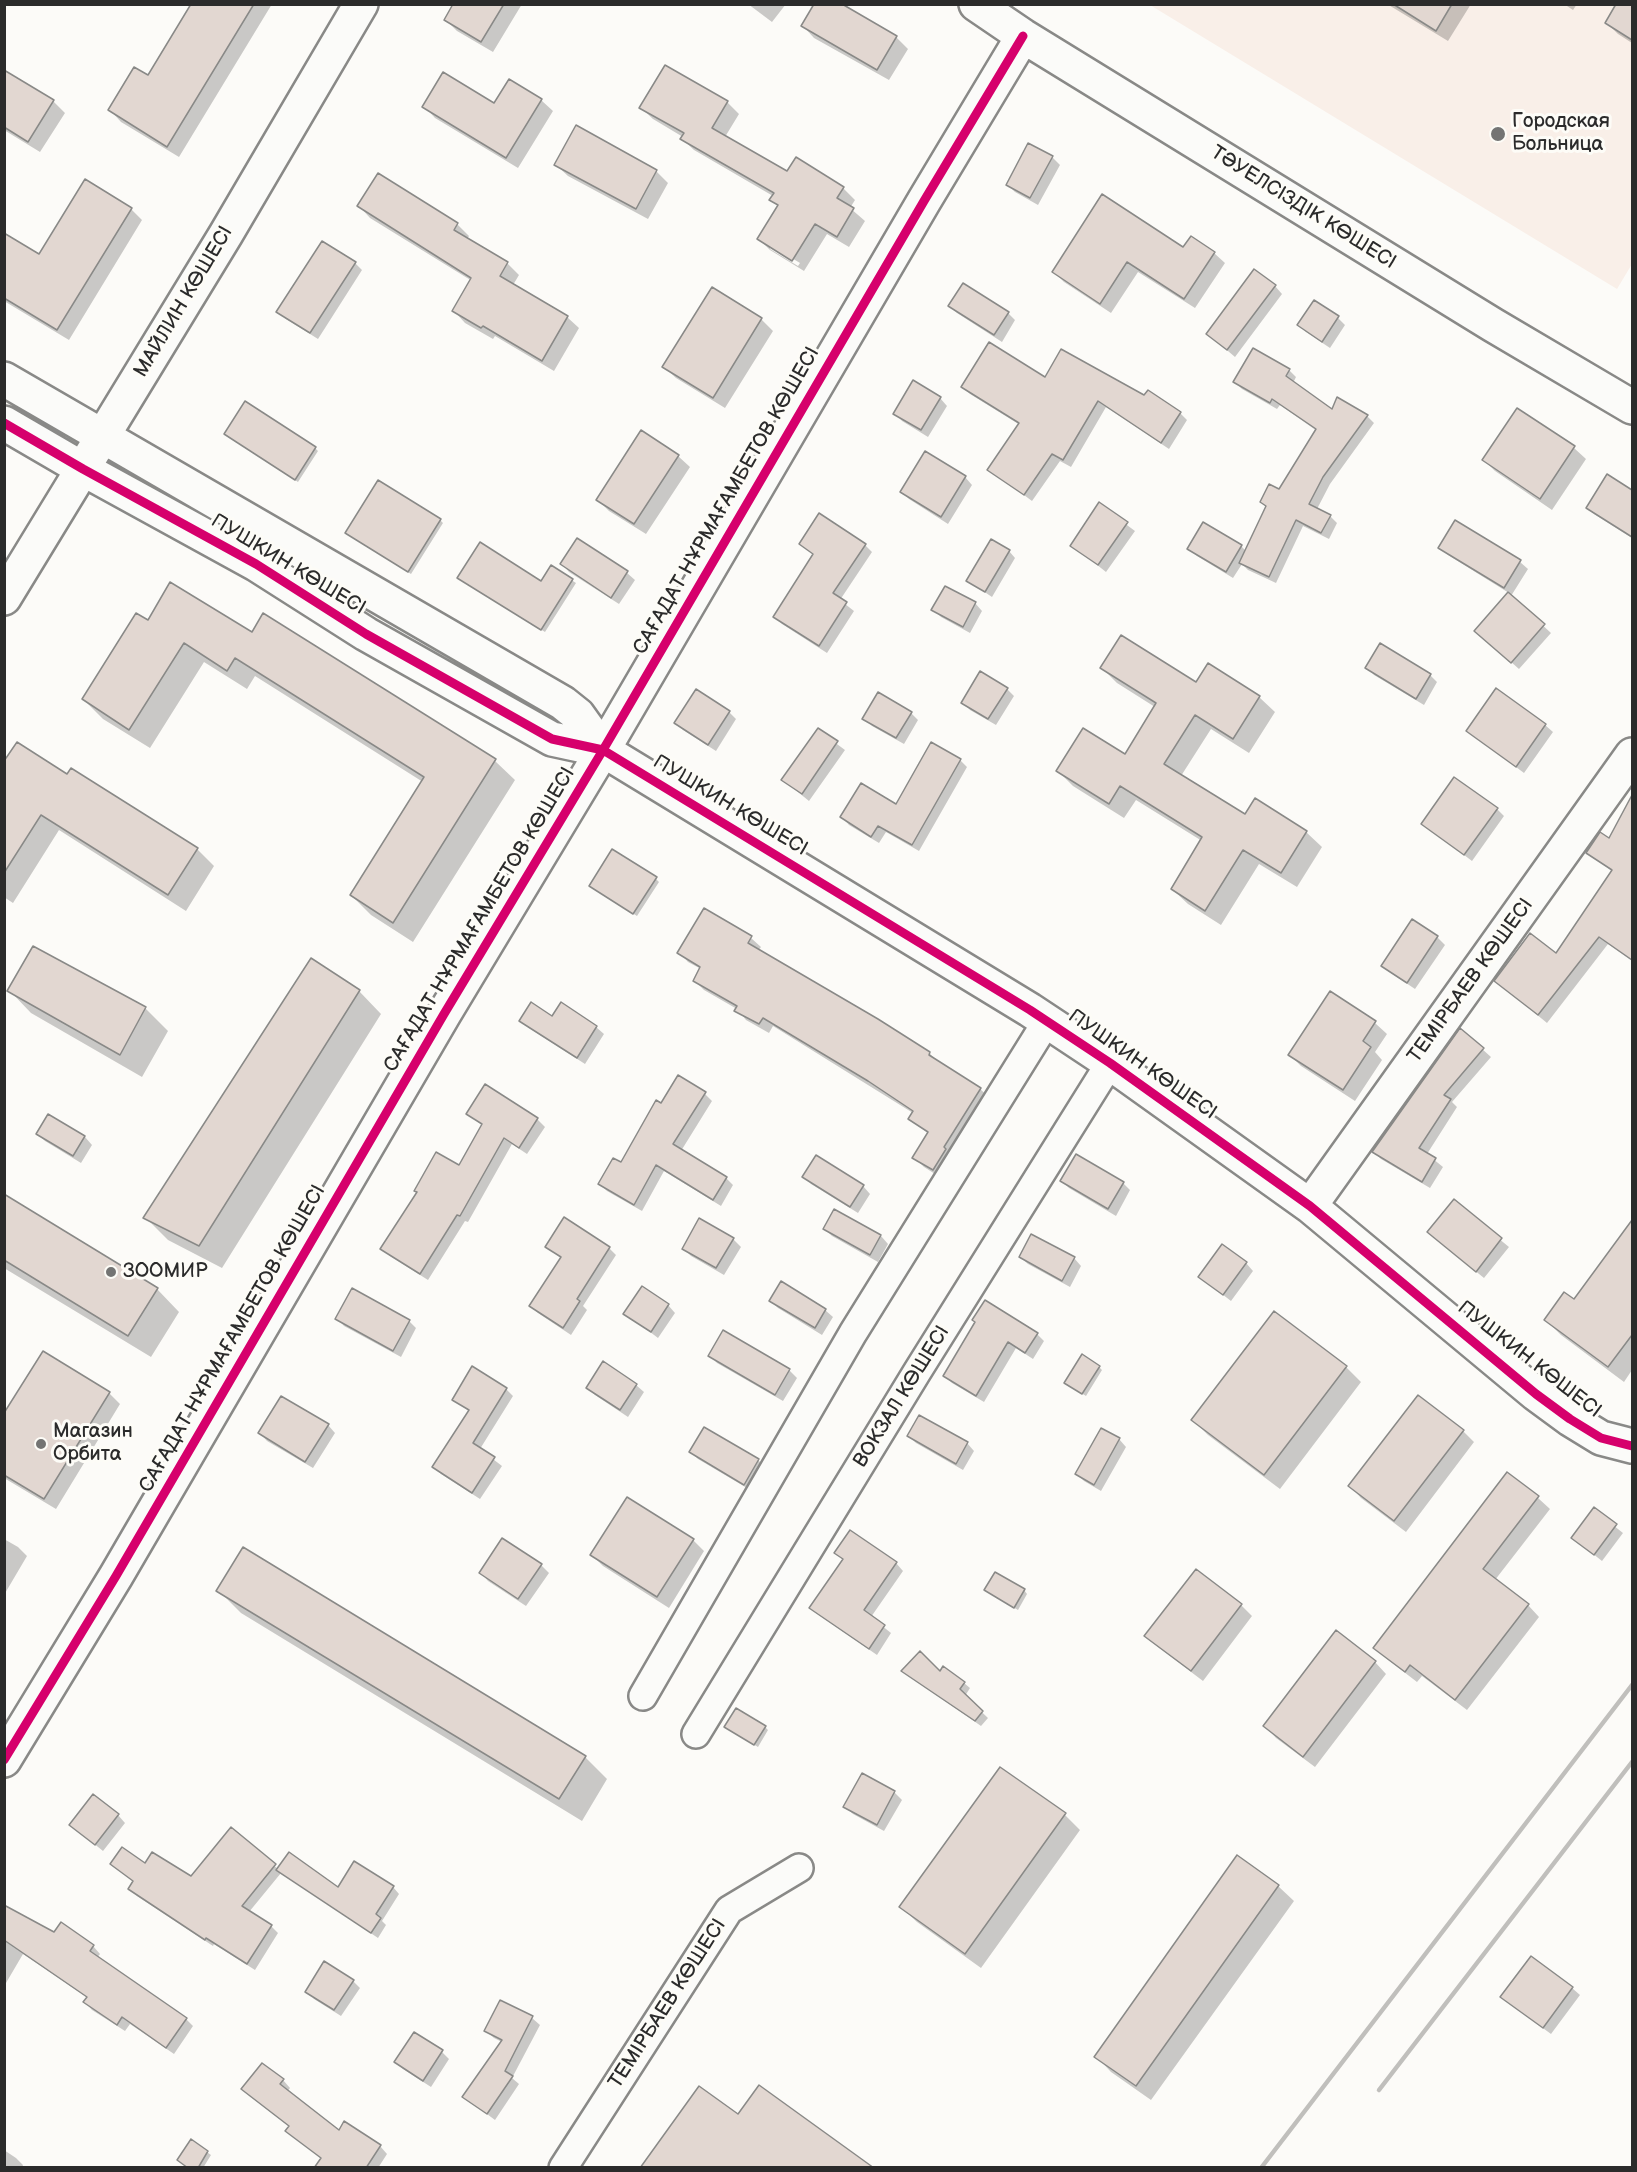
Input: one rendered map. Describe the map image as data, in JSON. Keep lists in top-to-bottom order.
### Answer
{
  "streets": {
    "street": [
      "ТӘУЕЛСІЗДІК КӨШЕСІ",
      "МАЙЛИН КӨШЕСІ",
      "САҒАДАТ НҰРМАҒАМБЕТОВ КӨШЕСІ",
      "ПУШКИН КӨШЕСІ",
      "ТЕМІРБАЕВ КӨШЕСІ",
      "ВОКЗАЛ КӨШЕСІ"
    ]
  },
  "crossings": [
    ["ТӘУЕЛСІЗДІК КӨШЕСІ", "САҒАДАТ НҰРМАҒАМБЕТОВ КӨШЕСІ"],
    ["МАЙЛИН КӨШЕСІ", "ПУШКИН КӨШЕСІ"],
    ["САҒАДАТ НҰРМАҒАМБЕТОВ КӨШЕСІ", "ПУШКИН КӨШЕСІ"],
    ["ПУШКИН КӨШЕСІ", "ТЕМІРБАЕВ КӨШЕСІ"],
    ["ПУШКИН КӨШЕСІ", "ВОКЗАЛ КӨШЕСІ"]
  ],
  "places": ["Городская Больница", "ЗООМИР", "Магазин Орбита"]
}
